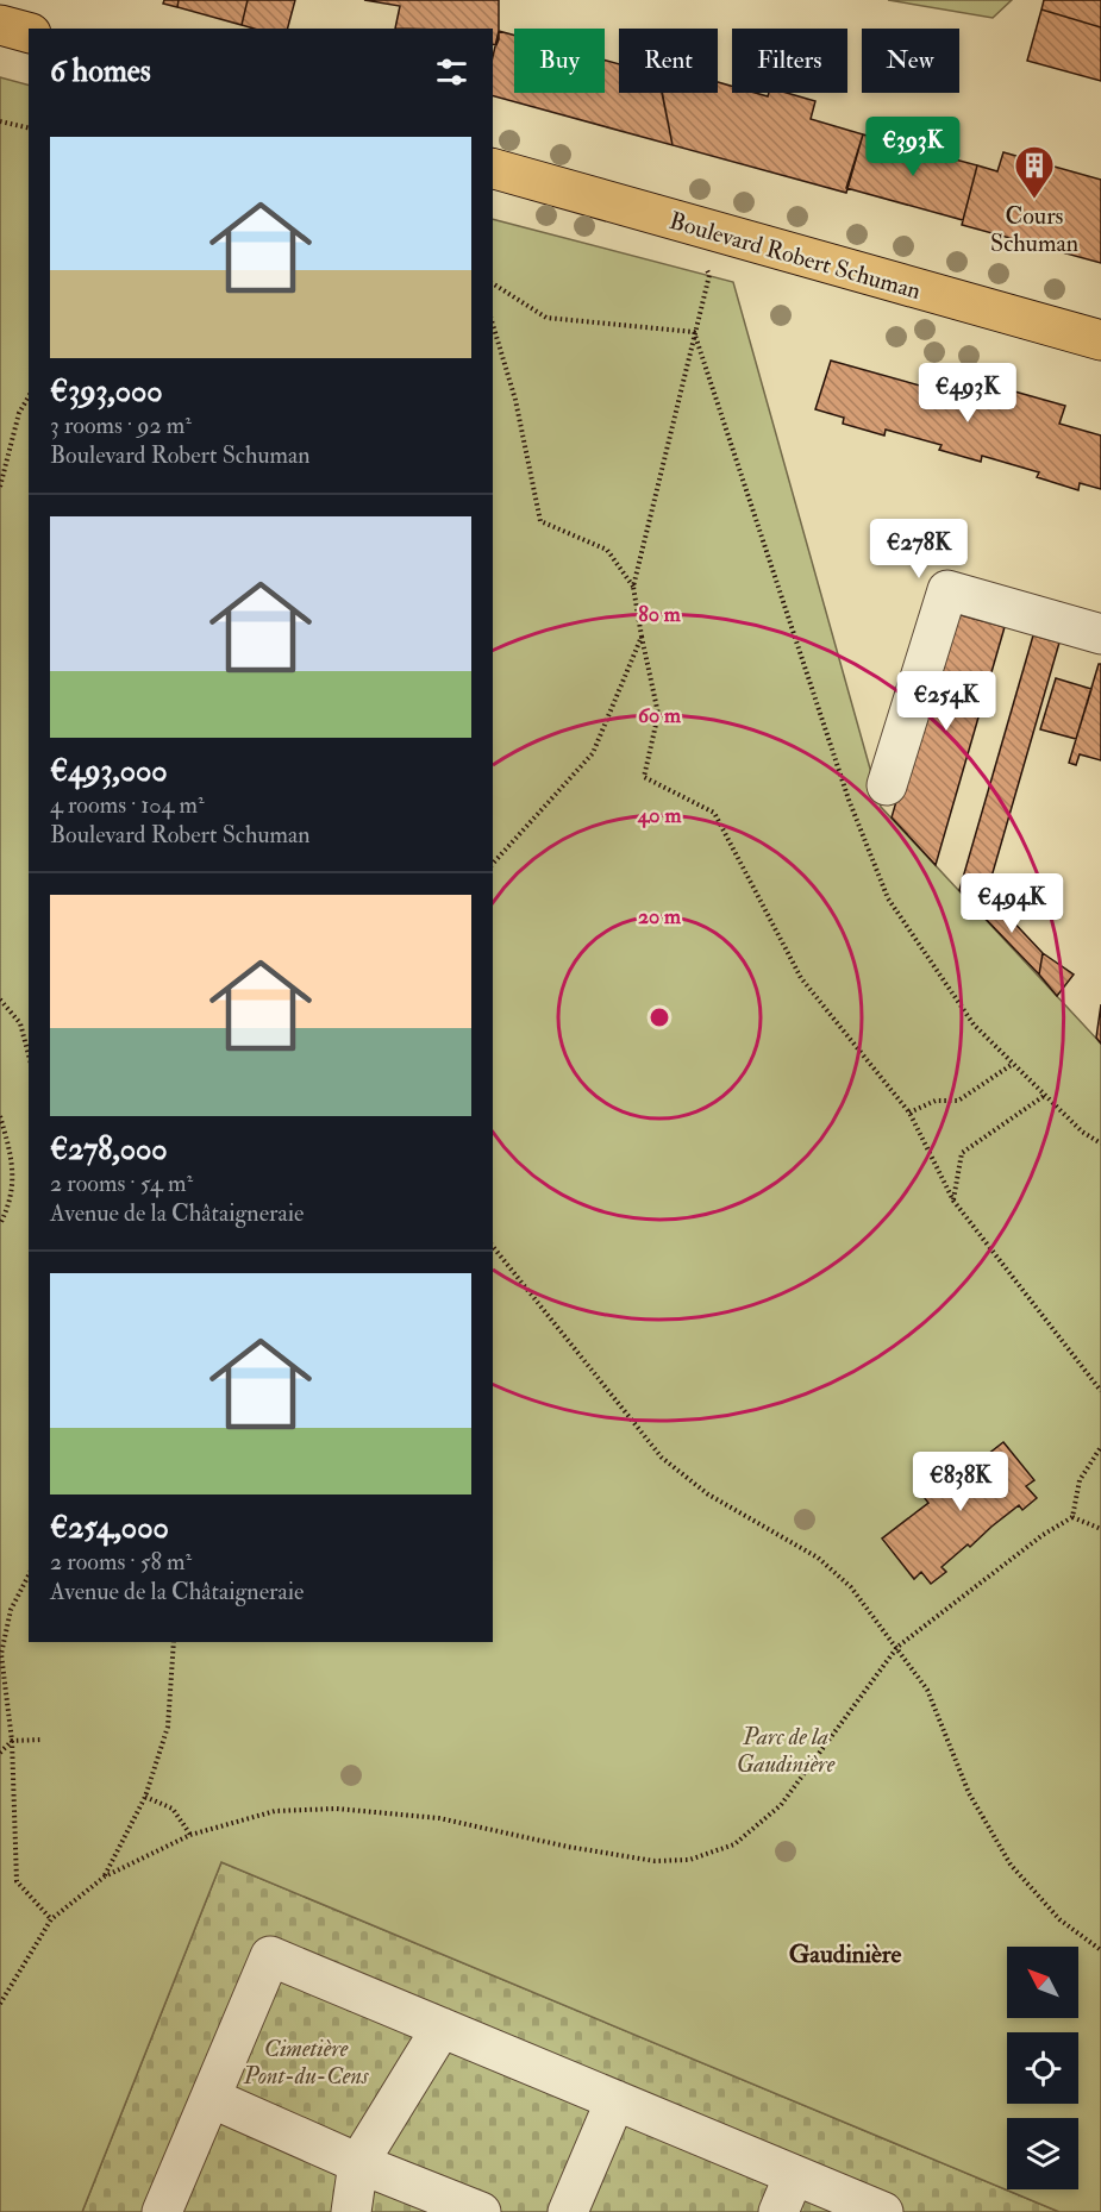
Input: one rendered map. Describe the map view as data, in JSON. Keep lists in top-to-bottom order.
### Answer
{
  "streets": {
    "main road": ["Boulevard Robert Schuman"]
  },
  "districts": ["Gaudinière"],
  "parks": ["Parc de la Gaudinière", "Cimetière Pont-du-Cens"],
  "places": {
    "building": ["Cours Schuman"]
  },
  "north": "top left",
  "page": {
    "chip": [
      "Buy",
      "Rent",
      "Filters",
      "New"
    ],
    "heading": "6 homes",
    "list": [
      {
        "name": "€393,000",
        "note": "3 rooms · 92 m² · Boulevard Robert Schuman"
      },
      {
        "name": "€493,000",
        "note": "4 rooms · 104 m² · Boulevard Robert Schuman"
      },
      {
        "name": "€278,000",
        "note": "2 rooms · 54 m² · Avenue de la Châtaigneraie"
      },
      {
        "name": "€254,000",
        "note": "2 rooms · 58 m² · Avenue de la Châtaigneraie"
      }
    ],
    "price": [
      "€393K",
      "€493K",
      "€278K",
      "€254K",
      "€494K",
      "€838K"
    ]
  },
  "rings": [
    "80 m",
    "60 m",
    "40 m",
    "20 m"
  ]
}
